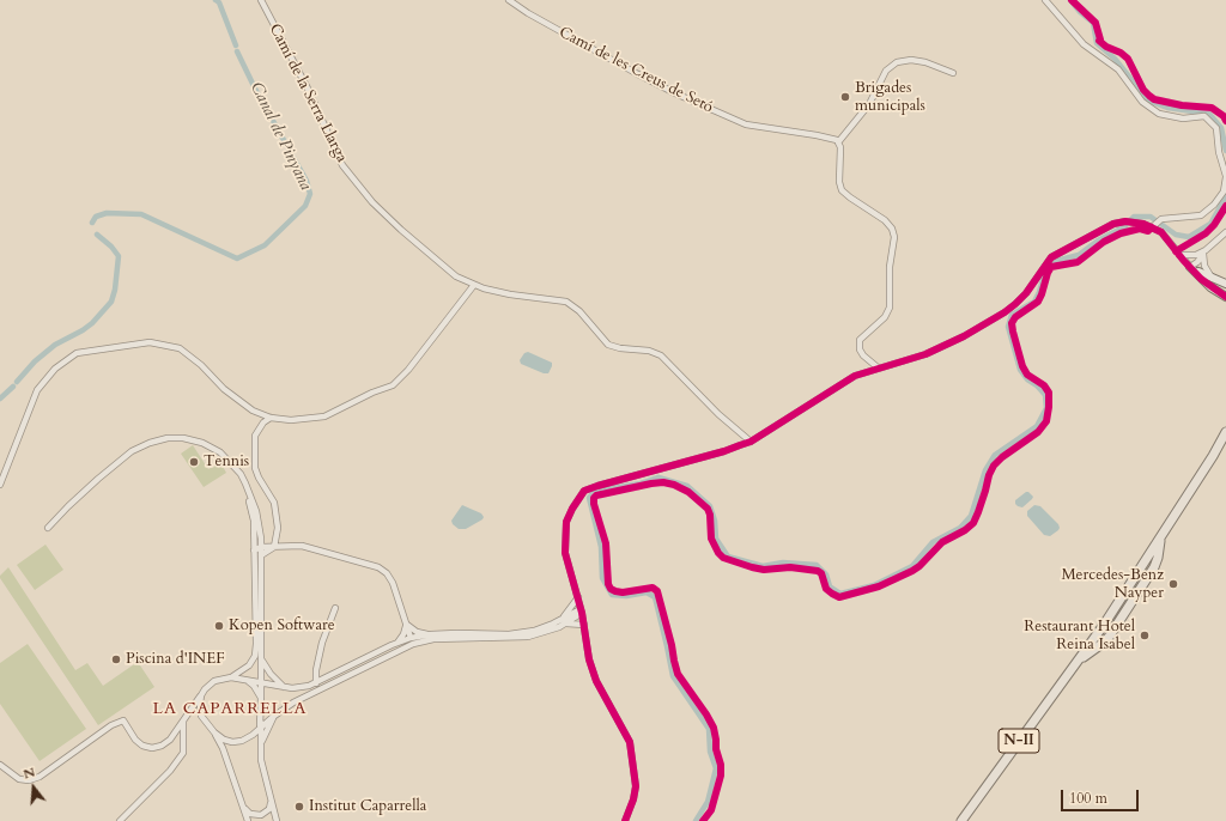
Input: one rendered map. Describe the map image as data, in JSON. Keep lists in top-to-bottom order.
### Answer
{
  "streets": {
    "main road": ["N-II"],
    "street": ["Camí de les Creus de Setó", "Camí de la Serra Llarga"]
  },
  "districts": ["LA CAPARRELLA"],
  "water": ["Canal de Pinyana"],
  "places": [
    "Brigades municipals",
    "Tennis",
    "Mercedes-Benz Nayper",
    "Kopen Software",
    "Restaurant Hotel Reina Isabel",
    "Piscina d'INEF",
    "Institut Caparrella"
  ],
  "scale_bar": "100 m",
  "north": "top"
}
